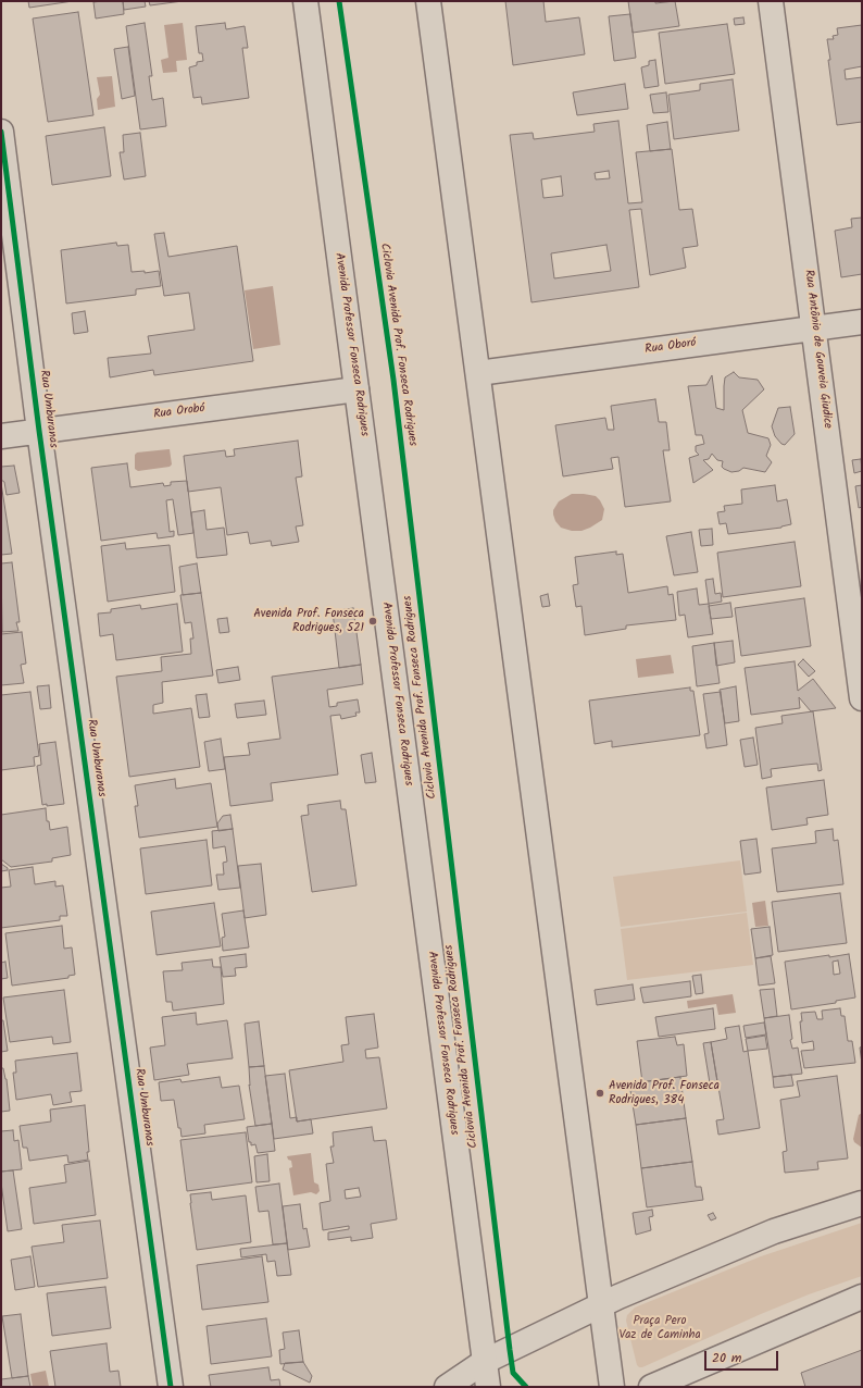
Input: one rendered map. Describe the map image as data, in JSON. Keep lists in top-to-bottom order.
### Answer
{
  "streets": {
    "main road": [
      "Avenida Professor Fonseca Rodrigues",
      "Rua Oboró",
      "Rua Antônio de Gouveia Giudice",
      "Rua Umburanas",
      "Rua Orobó"
    ],
    "cycle path": ["Ciclovia Avenida Prof. Fonseca Rodrigues"]
  },
  "crossings": [
    ["Avenida Professor Fonseca Rodrigues", "Rua Orobó"],
    ["Rua Oboró", "Rua Antônio de Gouveia Giudice"],
    ["Rua Umburanas", "Rua Orobó"]
  ],
  "parks": ["Praça Pero Vaz de Caminha"],
  "places": ["Avenida Prof. Fonseca Rodrigues, 521", "Avenida Prof. Fonseca Rodrigues, 384"],
  "scale_bar": "20 m"
}
